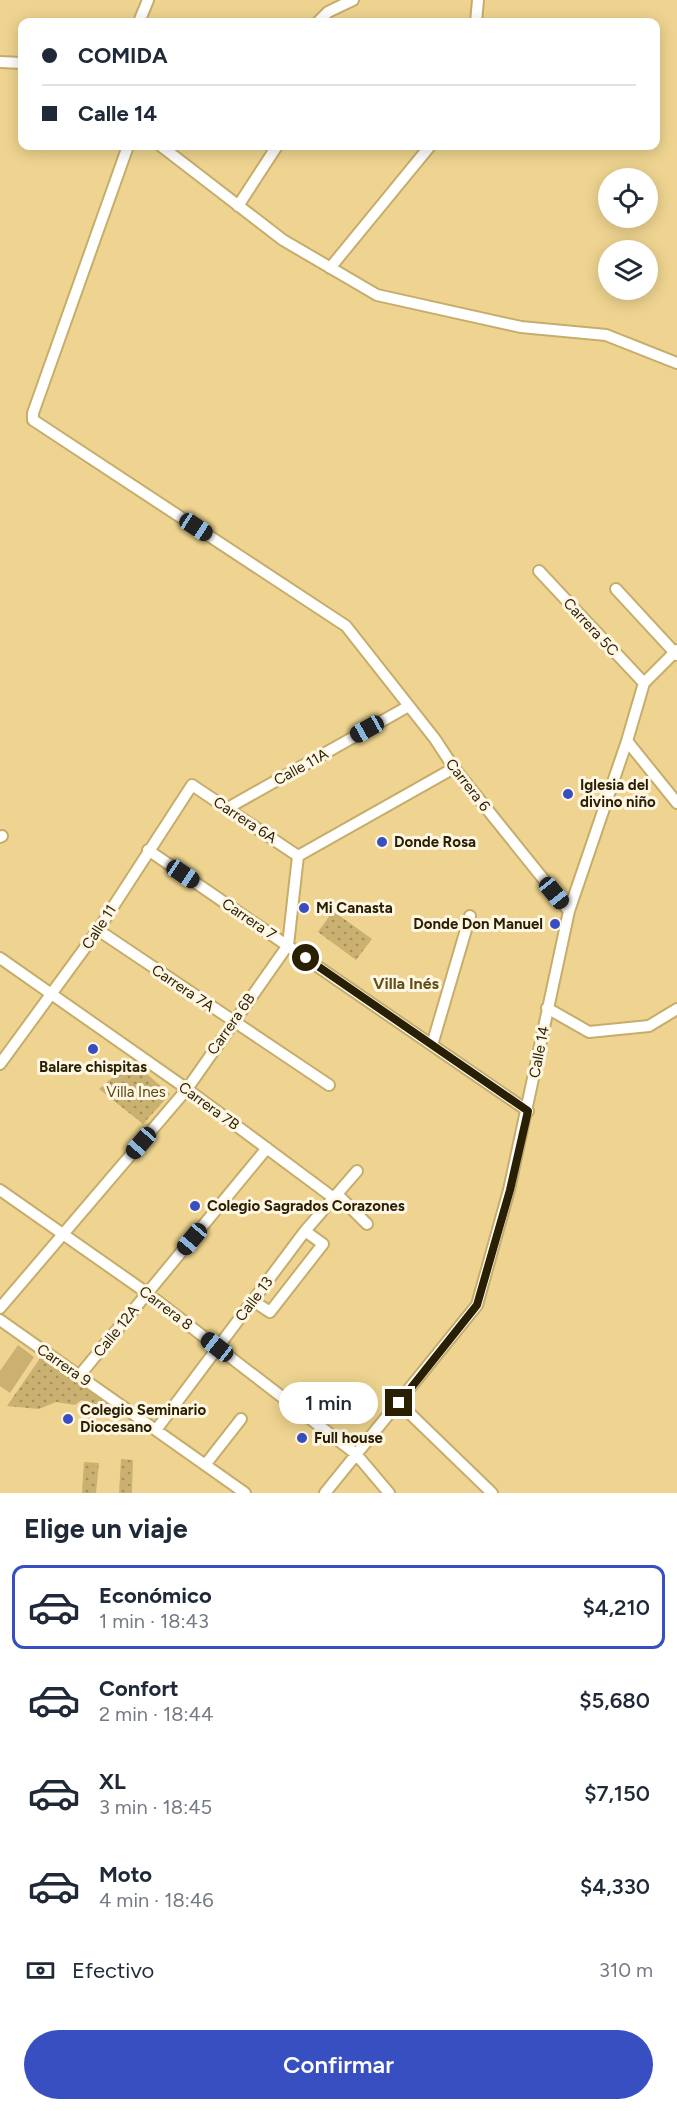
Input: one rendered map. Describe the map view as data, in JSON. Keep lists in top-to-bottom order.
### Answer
{
  "streets": {
    "street": [
      "Carrera 5C",
      "Calle 11A",
      "Carrera 6",
      "Carrera 6A",
      "Carrera 7",
      "Calle 11",
      "Carrera 7A",
      "Carrera 6B",
      "Calle 14",
      "Carrera 7B",
      "Calle 13",
      "Carrera 8",
      "Calle 12A",
      "Carrera 9"
    ]
  },
  "crossings": [
    ["Carrera 5C", "Calle 14"],
    ["Calle 11A", "Carrera 6"],
    ["Calle 11A", "Carrera 6A"],
    ["Carrera 6", "Calle 14"],
    ["Carrera 6A", "Calle 11"],
    ["Carrera 6A", "Carrera 6B"],
    ["Carrera 7", "Calle 11"],
    ["Carrera 7", "Carrera 6B"],
    ["Carrera 7", "Calle 14"],
    ["Calle 11", "Carrera 7A"],
    ["Calle 11", "Carrera 7B"],
    ["Carrera 7A", "Carrera 6B"],
    ["Carrera 6B", "Carrera 7B"],
    ["Carrera 6B", "Carrera 8"],
    ["Calle 14", "Carrera 8"],
    ["Carrera 7B", "Calle 13"],
    ["Carrera 7B", "Calle 12A"],
    ["Calle 13", "Carrera 8"],
    ["Calle 13", "Carrera 9"],
    ["Carrera 8", "Calle 12A"],
    ["Calle 12A", "Carrera 9"]
  ],
  "districts": ["Villa Inés"],
  "parks": ["Villa Ines"],
  "places": [
    "Iglesia del divino niño",
    "Donde Rosa",
    "Mi Canasta",
    "Donde Don Manuel",
    "Balare chispitas",
    "Colegio Sagrados Corazones",
    "Colegio Seminario Diocesano",
    "Full house"
  ],
  "page": {
    "banner": ["COMIDA", "Calle 14"],
    "bubble": "1 min",
    "heading": "Elige un viaje",
    "list": [
      {
        "name": "Económico",
        "note": "1 min · 18:43",
        "value": "$4,210"
      },
      {
        "name": "Confort",
        "note": "2 min · 18:44",
        "value": "$5,680"
      },
      {
        "name": "XL",
        "note": "3 min · 18:45",
        "value": "$7,150"
      },
      {
        "name": "Moto",
        "note": "4 min · 18:46",
        "value": "$4,330"
      }
    ],
    "pay": ["Efectivo", "310 m"],
    "buttons": "Confirmar"
  }
}
